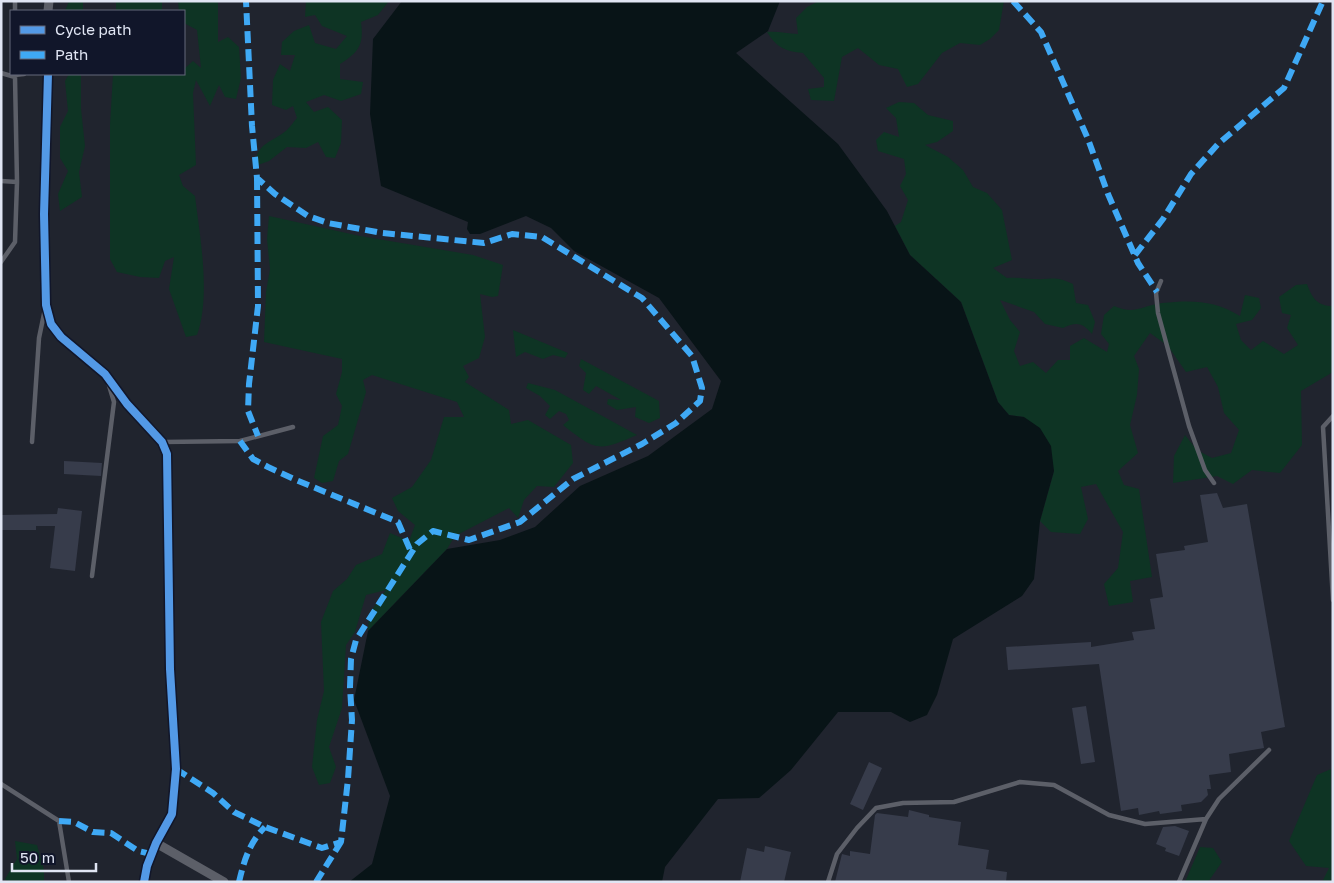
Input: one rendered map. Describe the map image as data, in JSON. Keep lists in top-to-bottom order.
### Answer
{
  "legend": ["Cycle path", "Path"],
  "scale_bar": "50 m"
}
